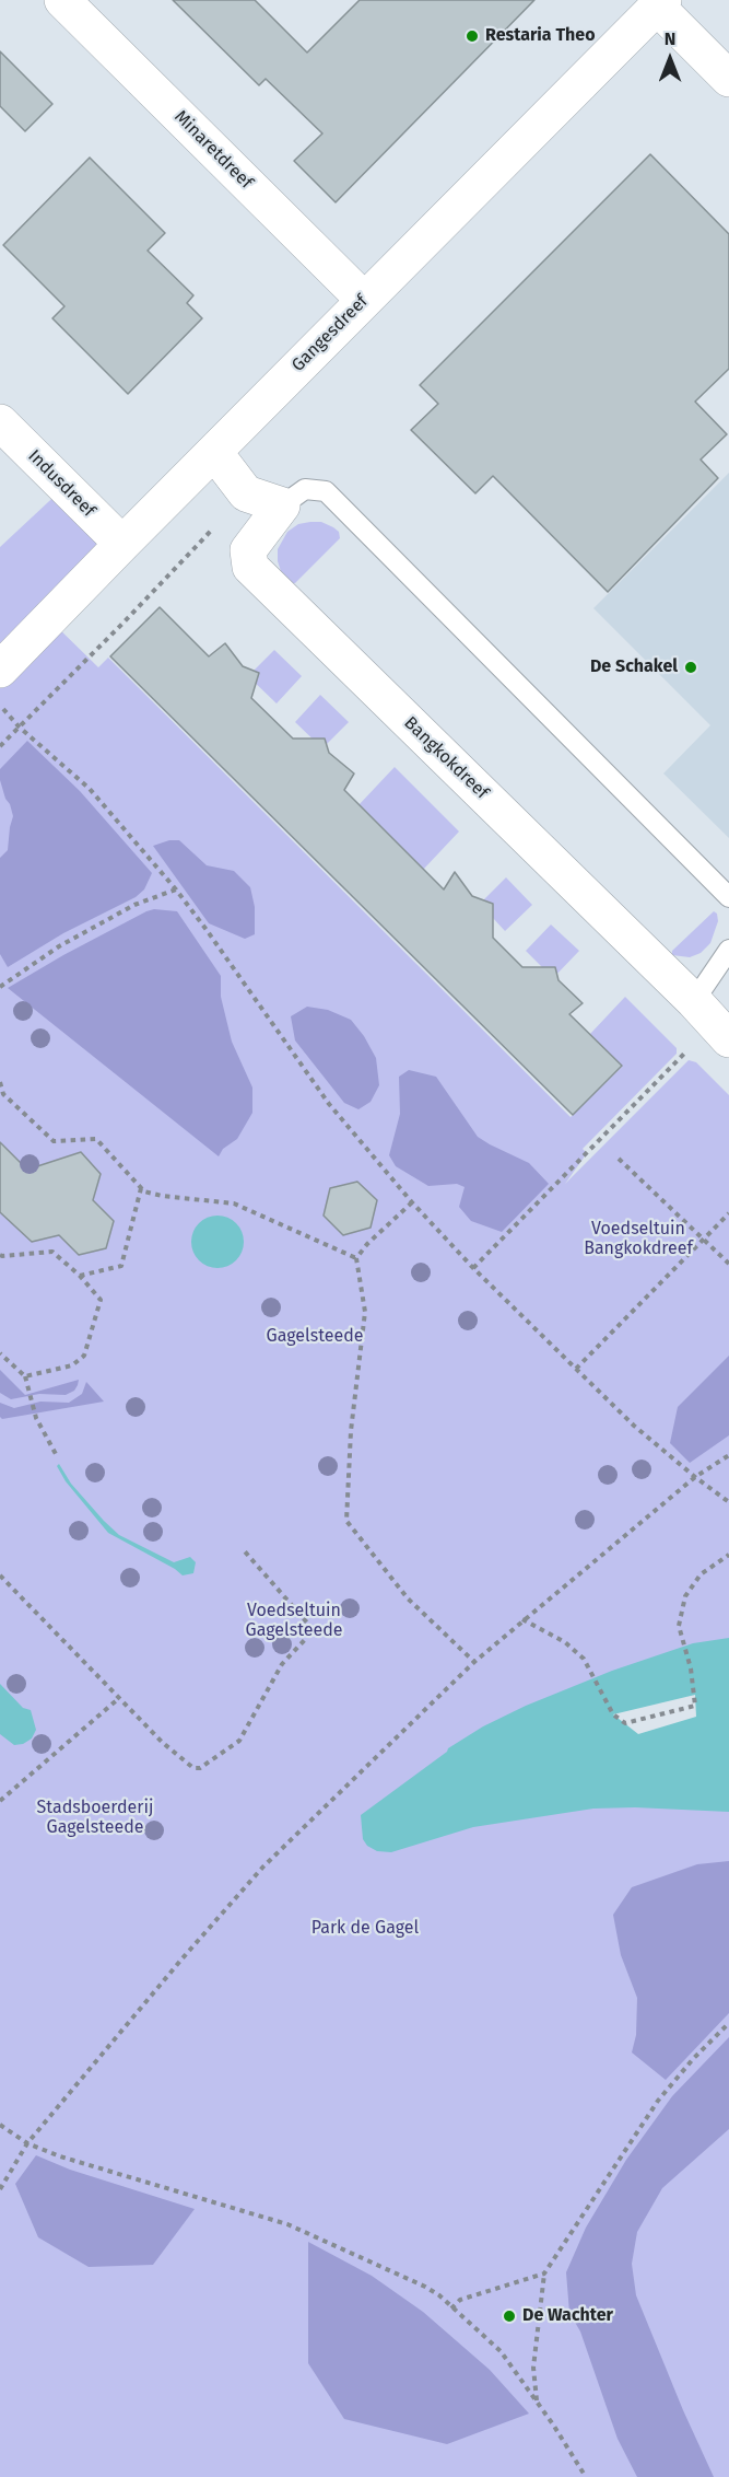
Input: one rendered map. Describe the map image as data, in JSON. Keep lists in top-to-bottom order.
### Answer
{
  "streets": {
    "street": [
      "Minaretdreef",
      "Gangesdreef",
      "Indusdreef",
      "Bangkokdreef"
    ]
  },
  "crossings": [
    ["Minaretdreef", "Gangesdreef"],
    ["Gangesdreef", "Indusdreef"]
  ],
  "parks": [
    "Voedseltuin Bangkokdreef",
    "Gagelsteede",
    "Voedseltuin Gagelsteede",
    "Stadsboerderij Gagelsteede",
    "Park de Gagel"
  ],
  "places": ["Restaria Theo", "De Schakel", "De Wachter"],
  "north": "top"
}
